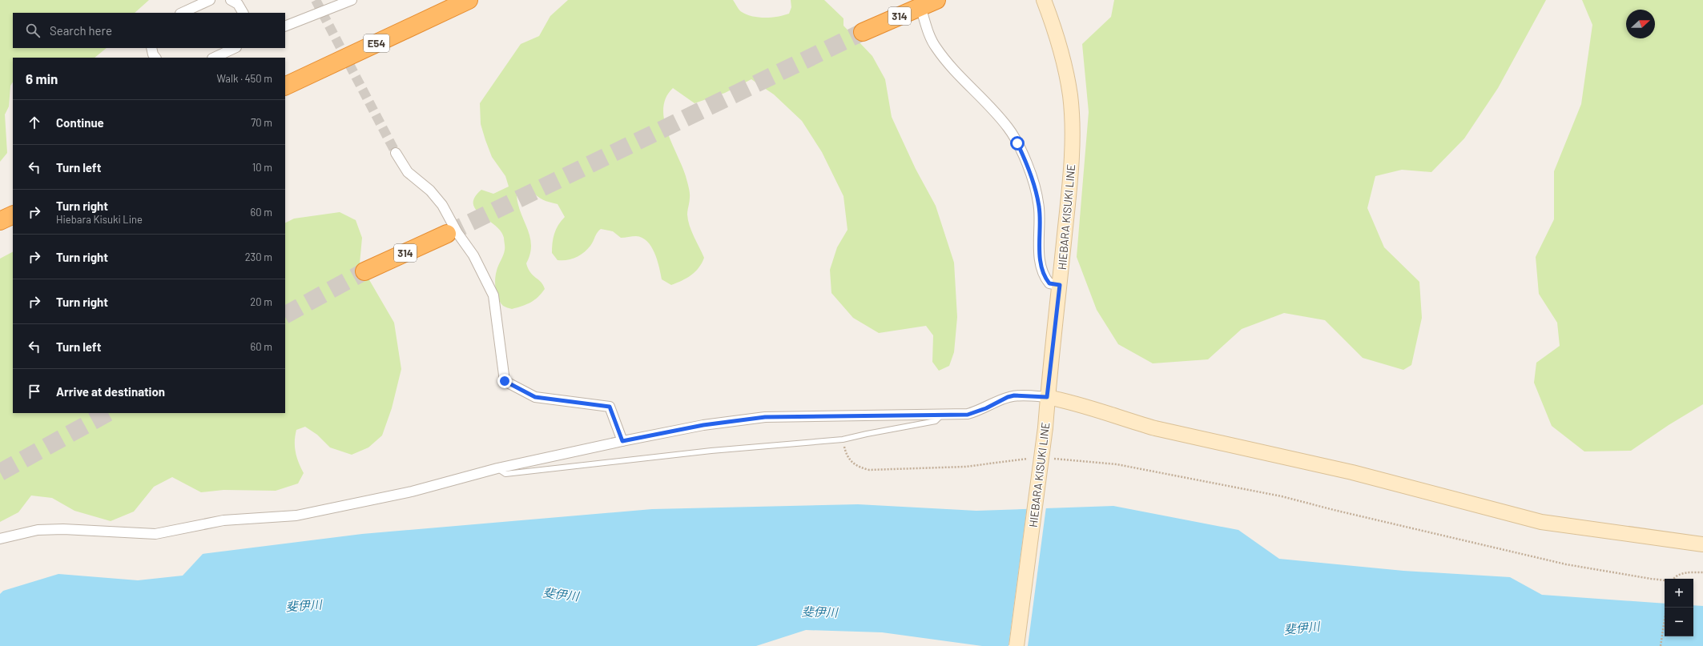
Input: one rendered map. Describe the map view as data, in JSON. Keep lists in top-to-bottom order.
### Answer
{
  "streets": {
    "highway": ["314", "E54"],
    "street": ["HIEBARA KISUKI LINE"]
  },
  "water": ["斐伊川"],
  "north": "right",
  "page": {
    "search": "Search here",
    "heading": ["6 min", "Walk · 450 m"],
    "list": [
      ["Continue", "70 m"],
      ["Turn left", "10 m"],
      ["Turn right", "Hiebara Kisuki Line", "60 m"],
      ["Turn right", "230 m"],
      ["Turn right", "20 m"],
      ["Turn left", "60 m"],
      "Arrive at destination"
    ],
    "map_buttons": ["+", "−"]
  }
}
